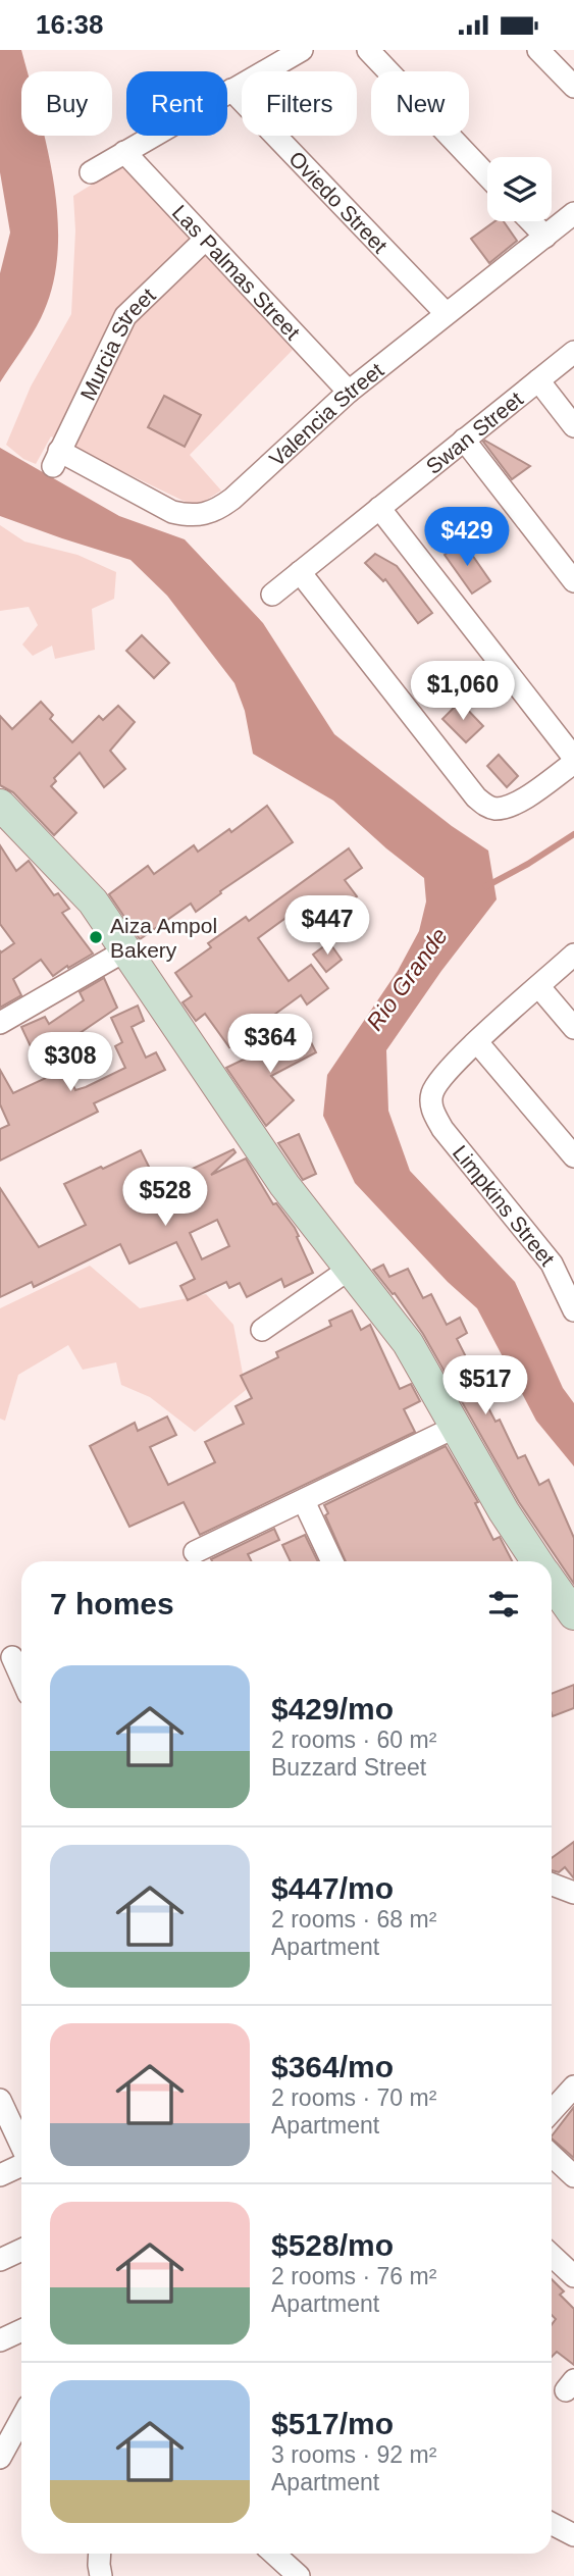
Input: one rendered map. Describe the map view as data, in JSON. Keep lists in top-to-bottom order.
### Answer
{
  "streets": {
    "street": [
      "Oviedo Street",
      "Las Palmas Street",
      "Murcia Street",
      "Valencia Street",
      "Swan Street",
      "Limpkins Street"
    ]
  },
  "crossings": [
    ["Oviedo Street", "Valencia Street"],
    ["Las Palmas Street", "Murcia Street"],
    ["Las Palmas Street", "Valencia Street"],
    ["Murcia Street", "Valencia Street"]
  ],
  "water": ["Rio Grande"],
  "places": ["Aiza Ampol Bakery"],
  "page": {
    "status": "16:38",
    "chip": [
      "Buy",
      "Rent",
      "Filters",
      "New"
    ],
    "price": [
      "$429",
      "$1,060",
      "$447",
      "$364",
      "$308",
      "$528",
      "$517"
    ],
    "heading": "7 homes",
    "list": [
      {
        "name": "$429/mo",
        "note": "2 rooms · 60 m² · Buzzard Street"
      },
      {
        "name": "$447/mo",
        "note": "2 rooms · 68 m² · Apartment"
      },
      {
        "name": "$364/mo",
        "note": "2 rooms · 70 m² · Apartment"
      },
      {
        "name": "$528/mo",
        "note": "2 rooms · 76 m² · Apartment"
      },
      {
        "name": "$517/mo",
        "note": "3 rooms · 92 m² · Apartment"
      }
    ]
  }
}
